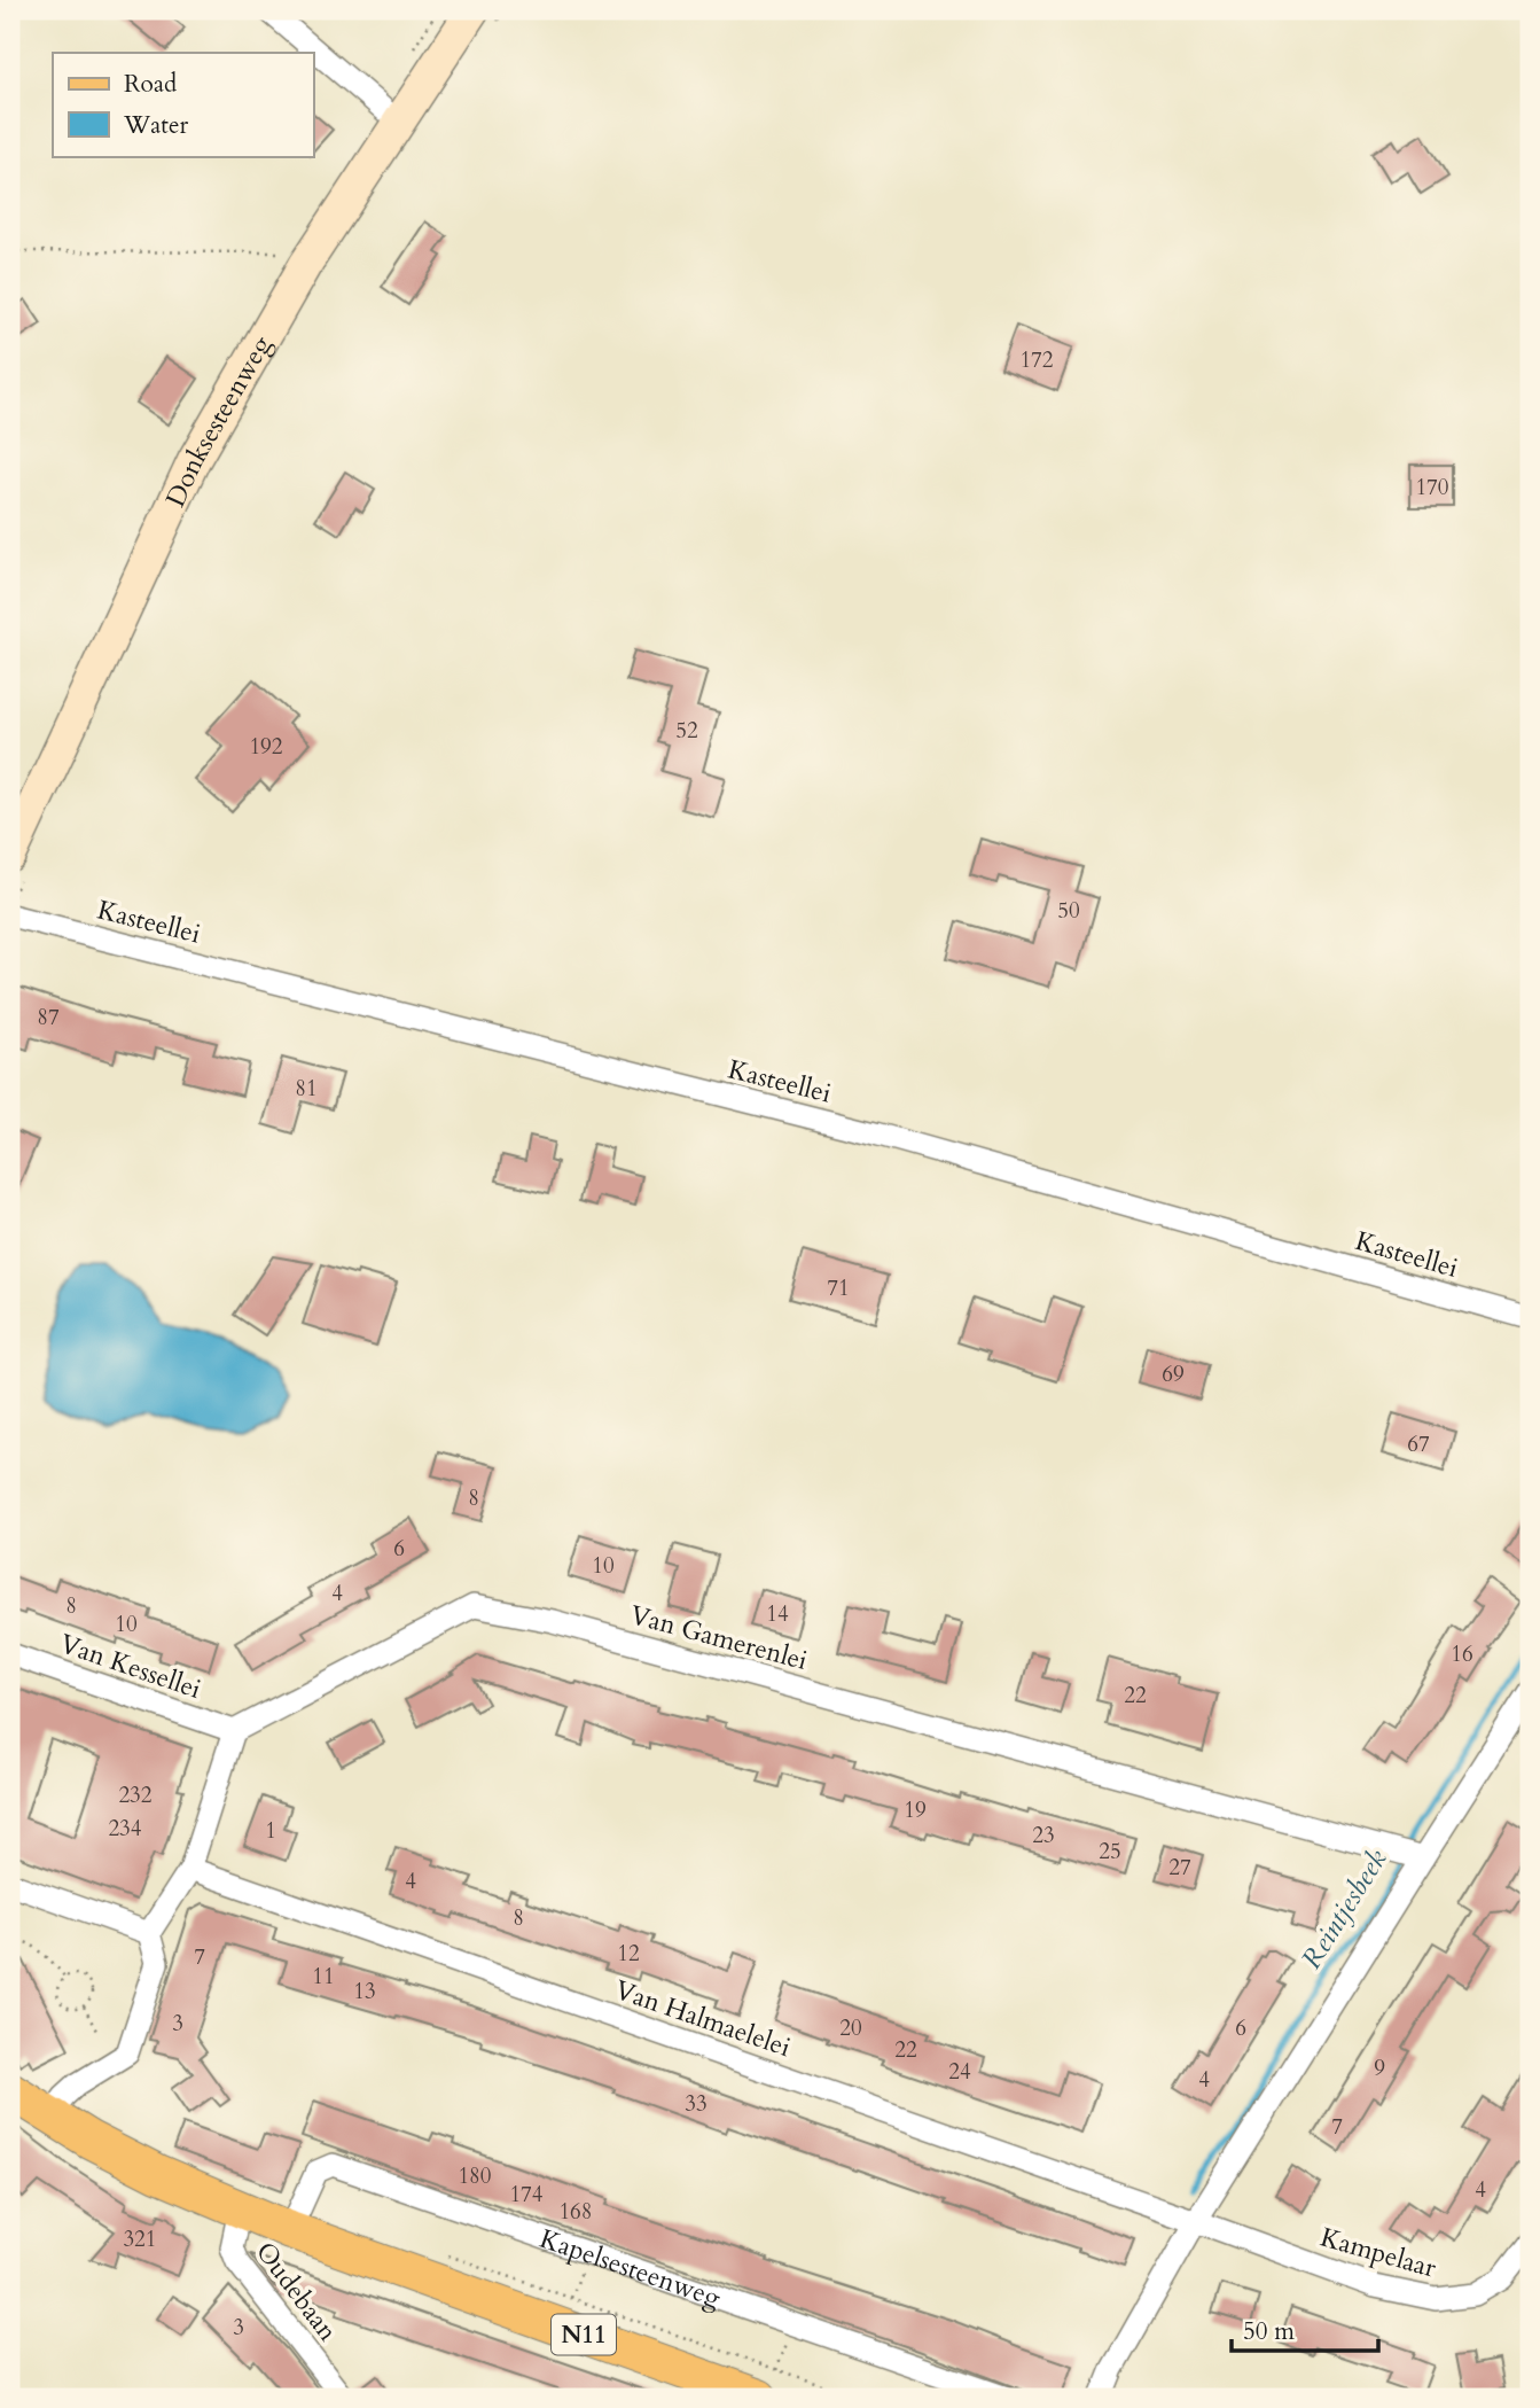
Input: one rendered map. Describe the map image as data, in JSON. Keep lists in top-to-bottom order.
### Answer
{
  "streets": {
    "main road": ["N11"],
    "street": [
      "Donksesteenweg",
      "Kasteellei",
      "Van Gamerenlei",
      "Van Kessellei",
      "Van Halmaelelei",
      "Kampelaar",
      "Kapelsesteenweg",
      "Oudebaan"
    ]
  },
  "crossings": [
    ["Van Gamerenlei", "Van Kessellei"],
    ["Van Halmaelelei", "Kampelaar"],
    ["Kapelsesteenweg", "N11"],
    ["Oudebaan", "N11"]
  ],
  "water": ["Reintjesbeek"],
  "house_numbers": [
    "172",
    "170",
    "52",
    "192",
    "50",
    "87",
    "81",
    "71",
    "69",
    "67",
    "8",
    "6",
    "10",
    "4",
    "8",
    "14",
    "10",
    "16",
    "22",
    "232",
    "19",
    "234",
    "1",
    "23",
    "25",
    "27",
    "4",
    "8",
    "12",
    "7",
    "11",
    "13",
    "3",
    "20",
    "6",
    "22",
    "9",
    "24",
    "4",
    "33",
    "7",
    "180",
    "4",
    "174",
    "168",
    "321",
    "3"
  ],
  "legend": ["Road", "Water"],
  "scale_bar": "50 m"
}
